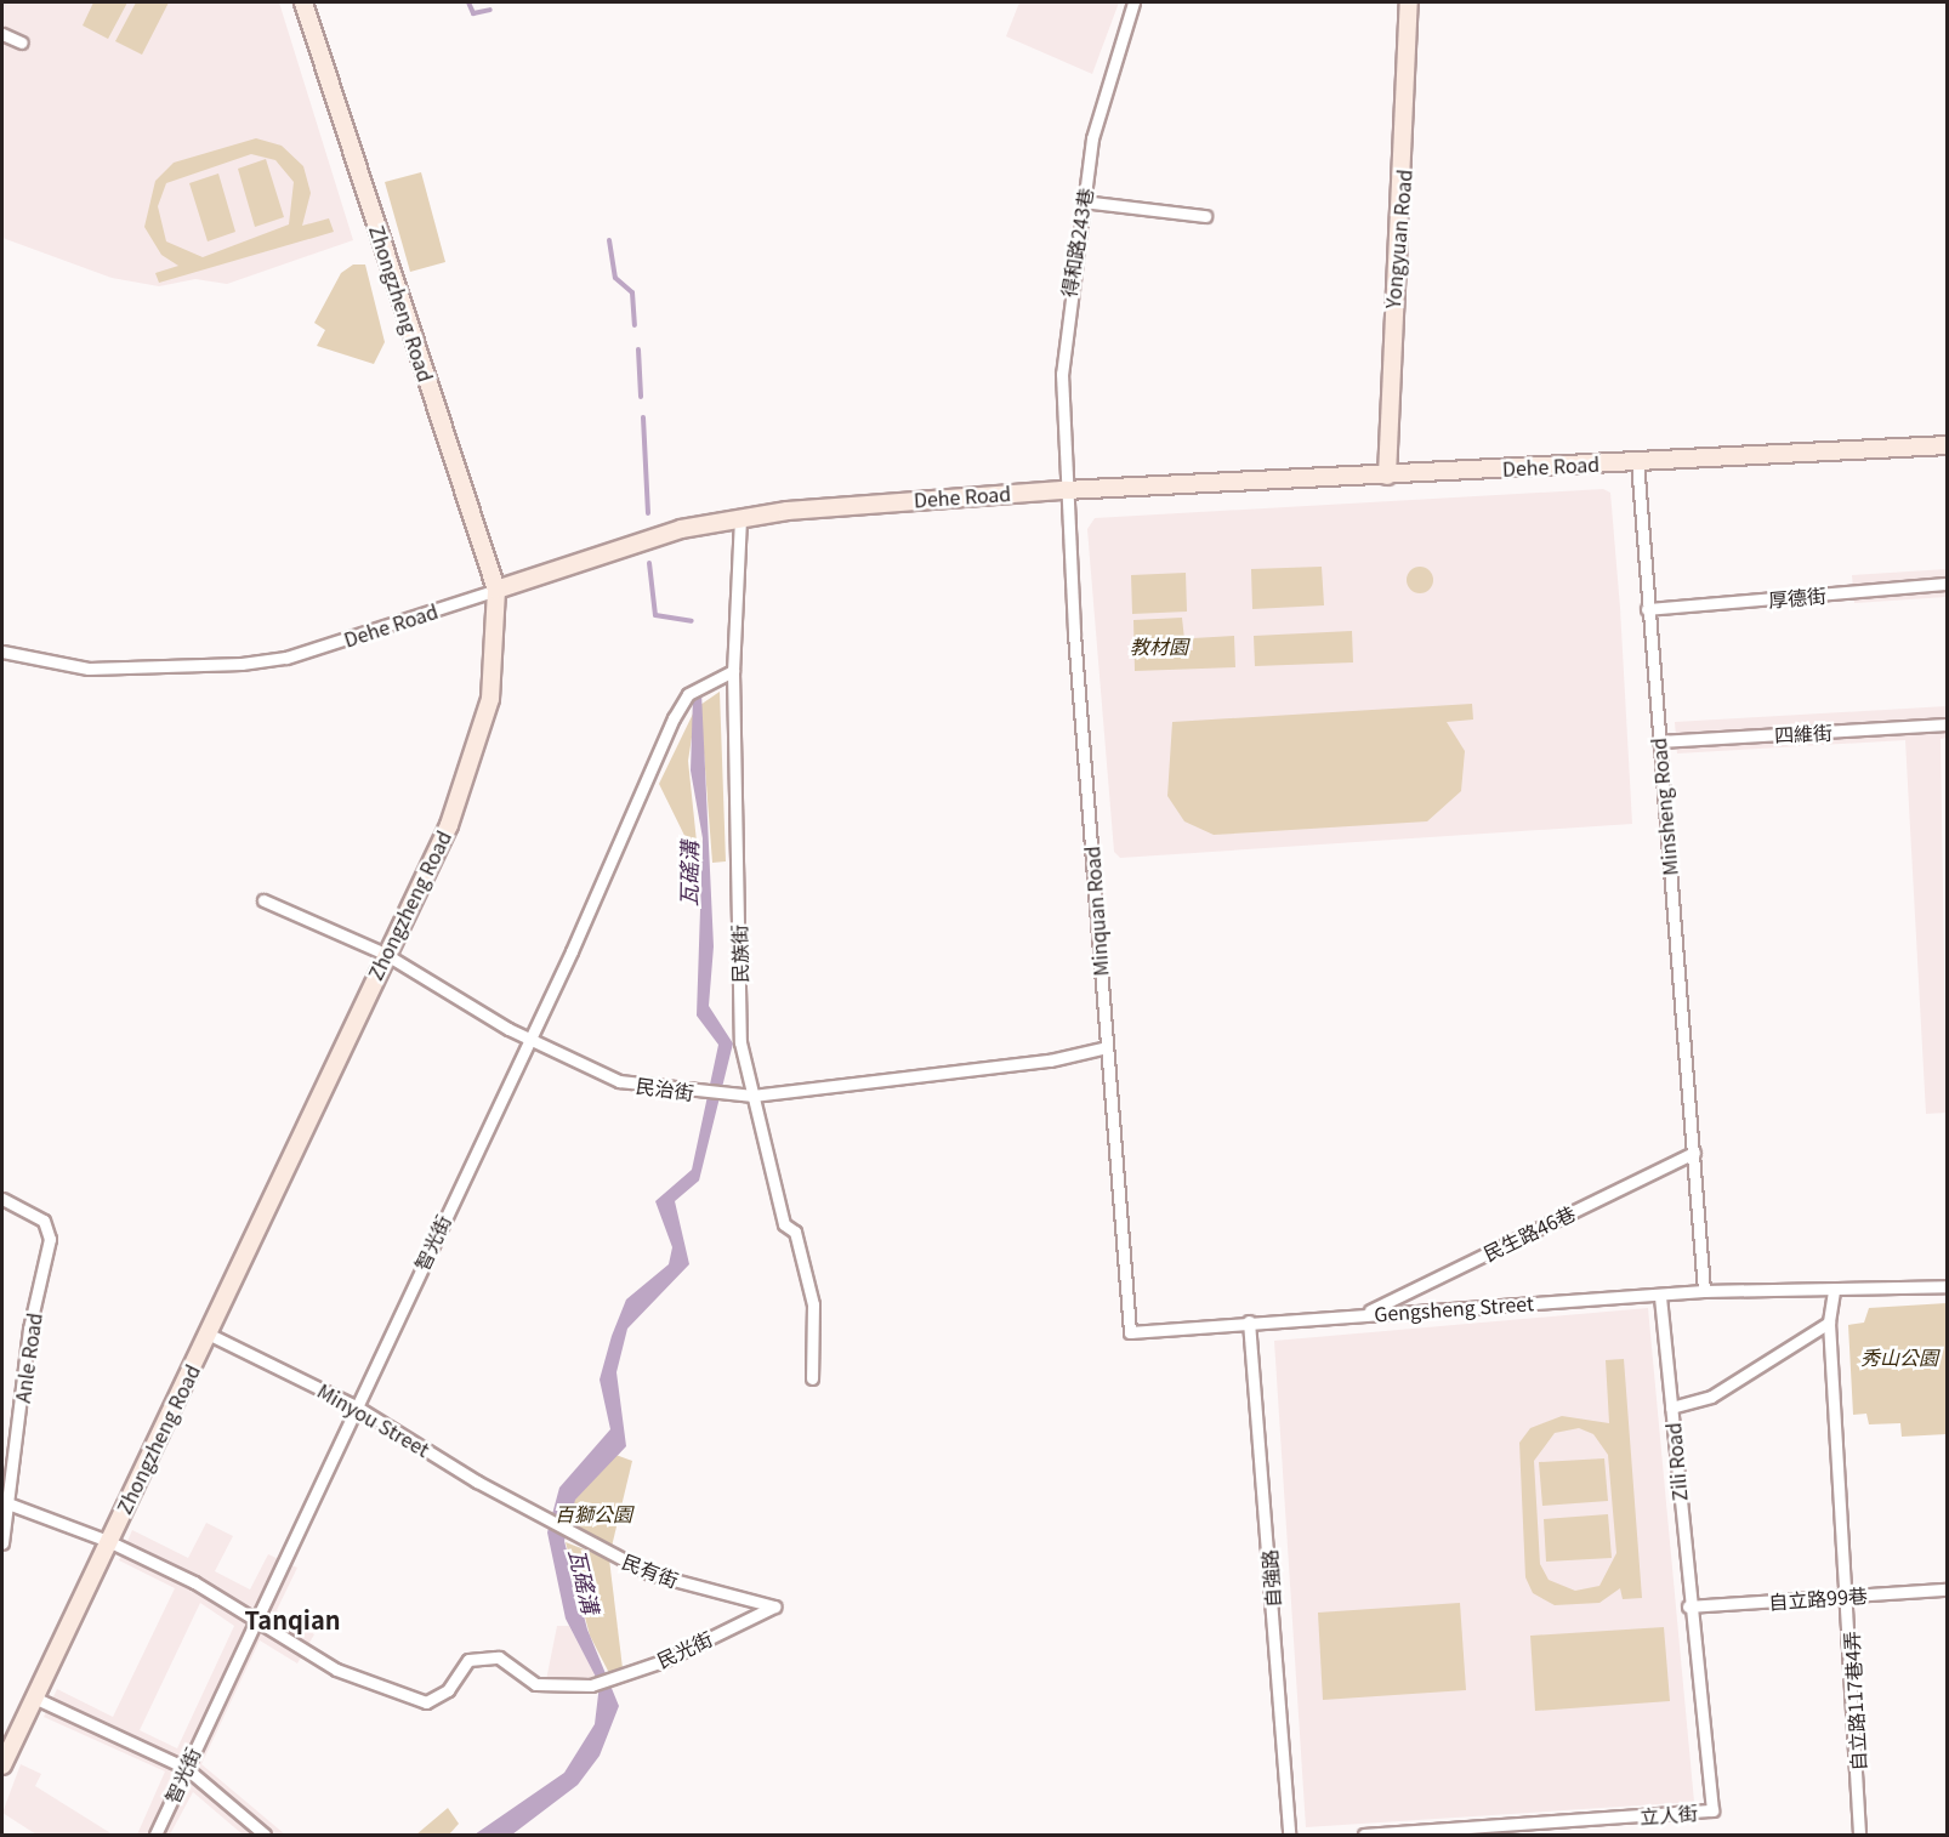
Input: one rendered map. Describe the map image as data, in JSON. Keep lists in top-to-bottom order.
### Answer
{
  "streets": {
    "street": [
      "Yongyuan Road",
      "得和路243巷",
      "Zhongzheng Road",
      "Dehe Road",
      "厚德街",
      "四維街",
      "Minsheng Road",
      "Minquan Road",
      "民族街",
      "民治街",
      "民生路46巷",
      "智光街",
      "Gengsheng Street",
      "Anle Road",
      "Minyou Street",
      "Zili Road",
      "民有街",
      "自強路",
      "自立路99巷",
      "民光街",
      "自立路117巷4弄",
      "立人街"
    ]
  },
  "crossings": [
    ["Yongyuan Road", "Dehe Road"],
    ["得和路243巷", "Dehe Road"],
    ["得和路243巷", "Minquan Road"],
    ["Zhongzheng Road", "Dehe Road"],
    ["Zhongzheng Road", "民治街"],
    ["Zhongzheng Road", "Minyou Street"],
    ["Dehe Road", "Minsheng Road"],
    ["Dehe Road", "Minquan Road"],
    ["Dehe Road", "民族街"],
    ["厚德街", "Minsheng Road"],
    ["四維街", "Minsheng Road"],
    ["Minsheng Road", "民生路46巷"],
    ["Minquan Road", "民治街"],
    ["Minquan Road", "Gengsheng Street"],
    ["民族街", "民治街"],
    ["民族街", "智光街"],
    ["民治街", "智光街"],
    ["民生路46巷", "Gengsheng Street"],
    ["智光街", "Minyou Street"],
    ["智光街", "民光街"],
    ["Gengsheng Street", "Zili Road"],
    ["Gengsheng Street", "自強路"],
    ["Minyou Street", "民有街"],
    ["Zili Road", "自立路99巷"],
    ["Zili Road", "立人街"],
    ["民有街", "民光街"],
    ["自立路99巷", "自立路117巷4弄"]
  ],
  "districts": ["Tanqian"],
  "water": ["瓦磘溝"],
  "parks": ["教材園", "秀山公園", "百獅公園"]
}
